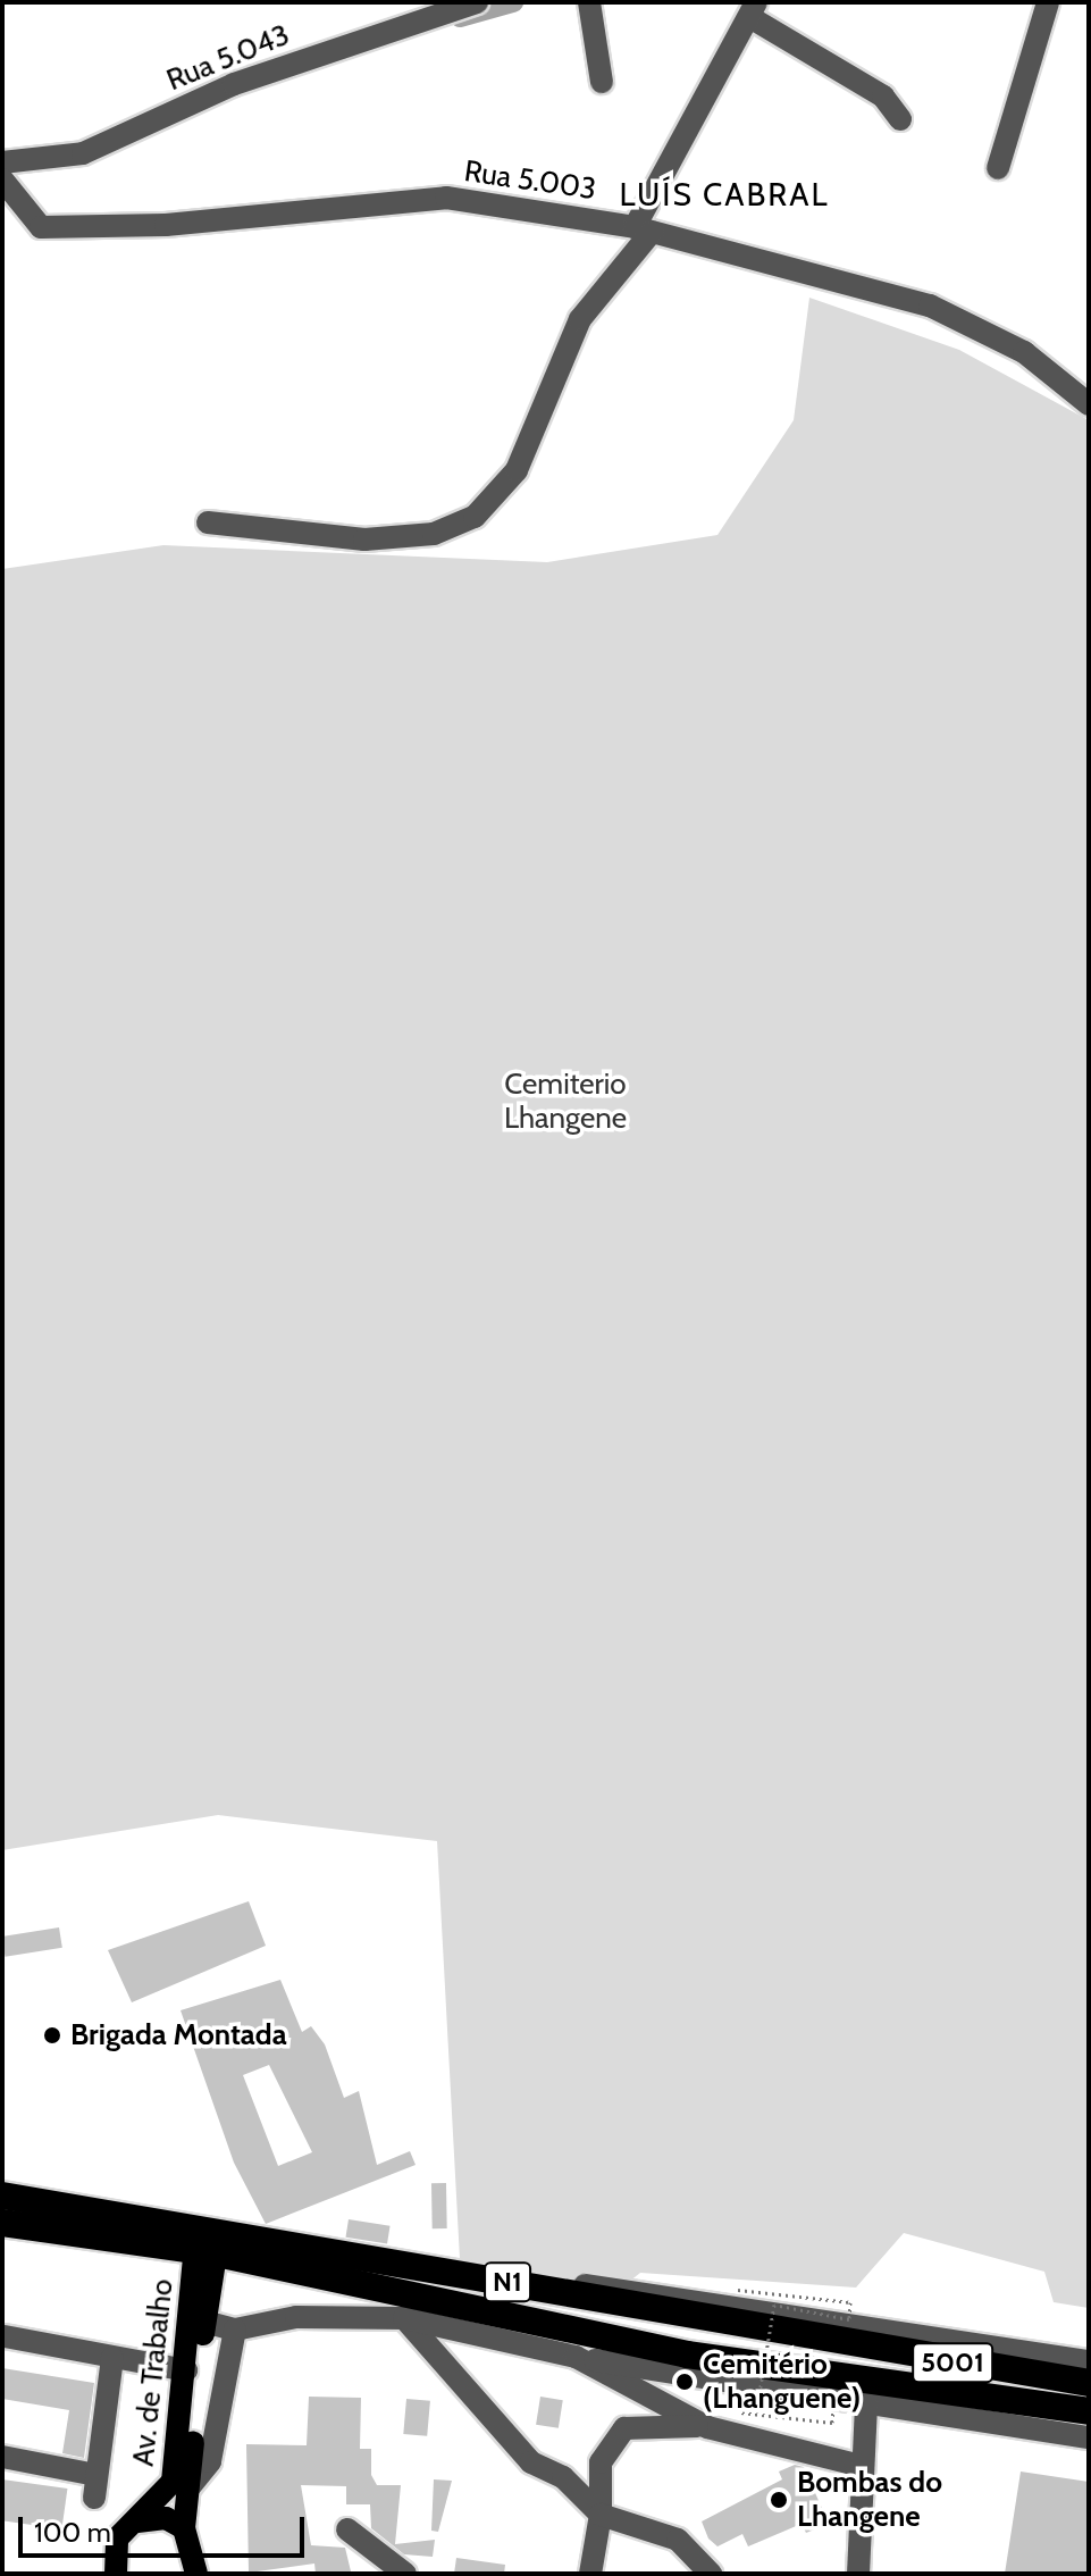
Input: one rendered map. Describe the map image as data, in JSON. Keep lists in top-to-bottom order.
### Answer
{
  "streets": {
    "highway": ["N1", "5001"],
    "main road": ["Av. de Trabalho"],
    "street": ["Rua 5.043", "Rua 5.003"]
  },
  "crossings": [
    ["N1", "5001"],
    ["N1", "Av. de Trabalho"]
  ],
  "districts": ["LUÍS CABRAL"],
  "parks": ["Cemiterio Lhangene"],
  "places": ["Brigada Montada", "Cemitério (Lhanguene)", "Bombas do Lhangene"],
  "scale_bar": "100 m"
}
